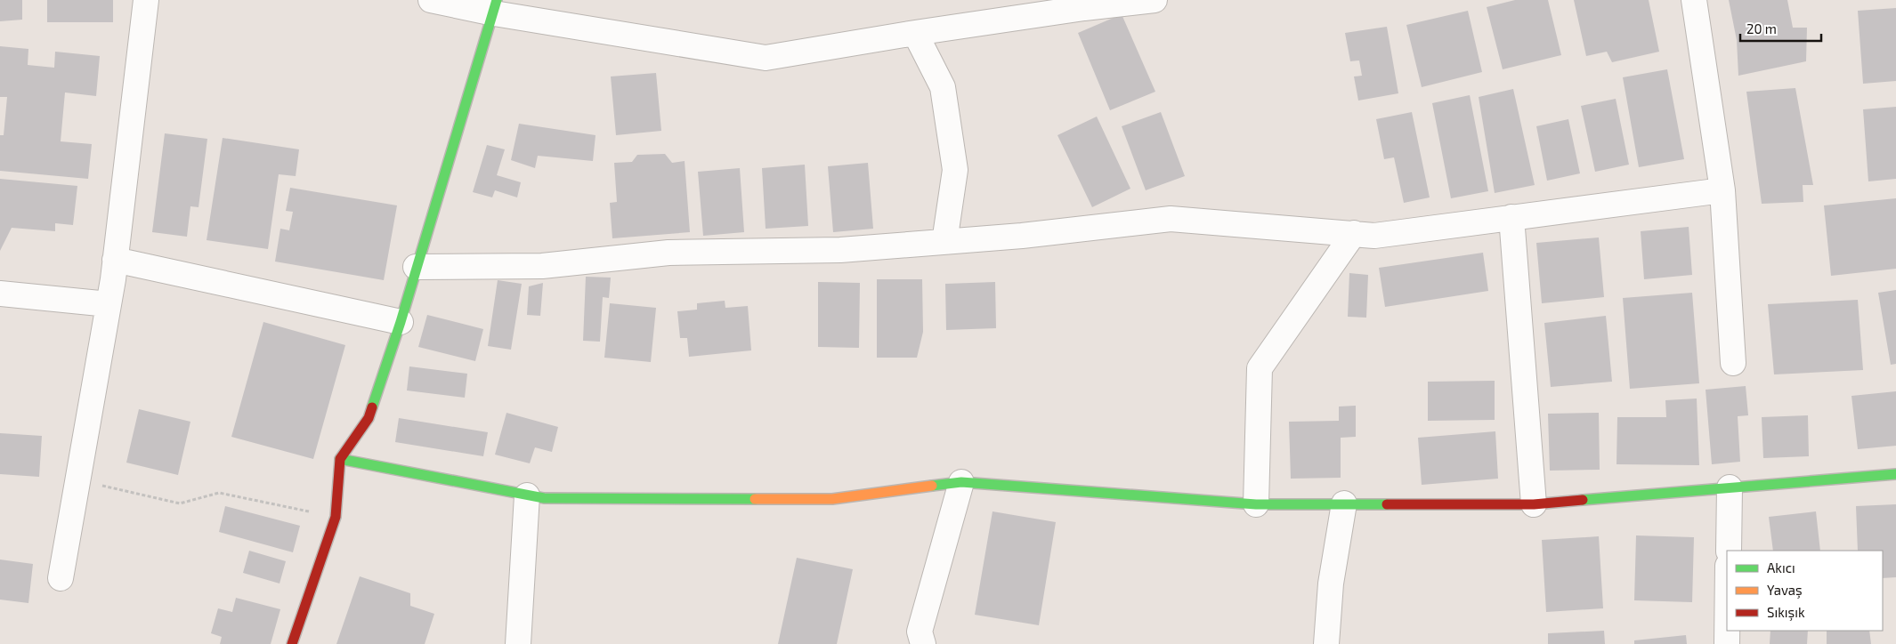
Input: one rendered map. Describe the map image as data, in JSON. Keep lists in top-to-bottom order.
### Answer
{
  "legend": ["Akıcı", "Yavaş", "Sıkışık"],
  "scale_bar": "20 m"
}
